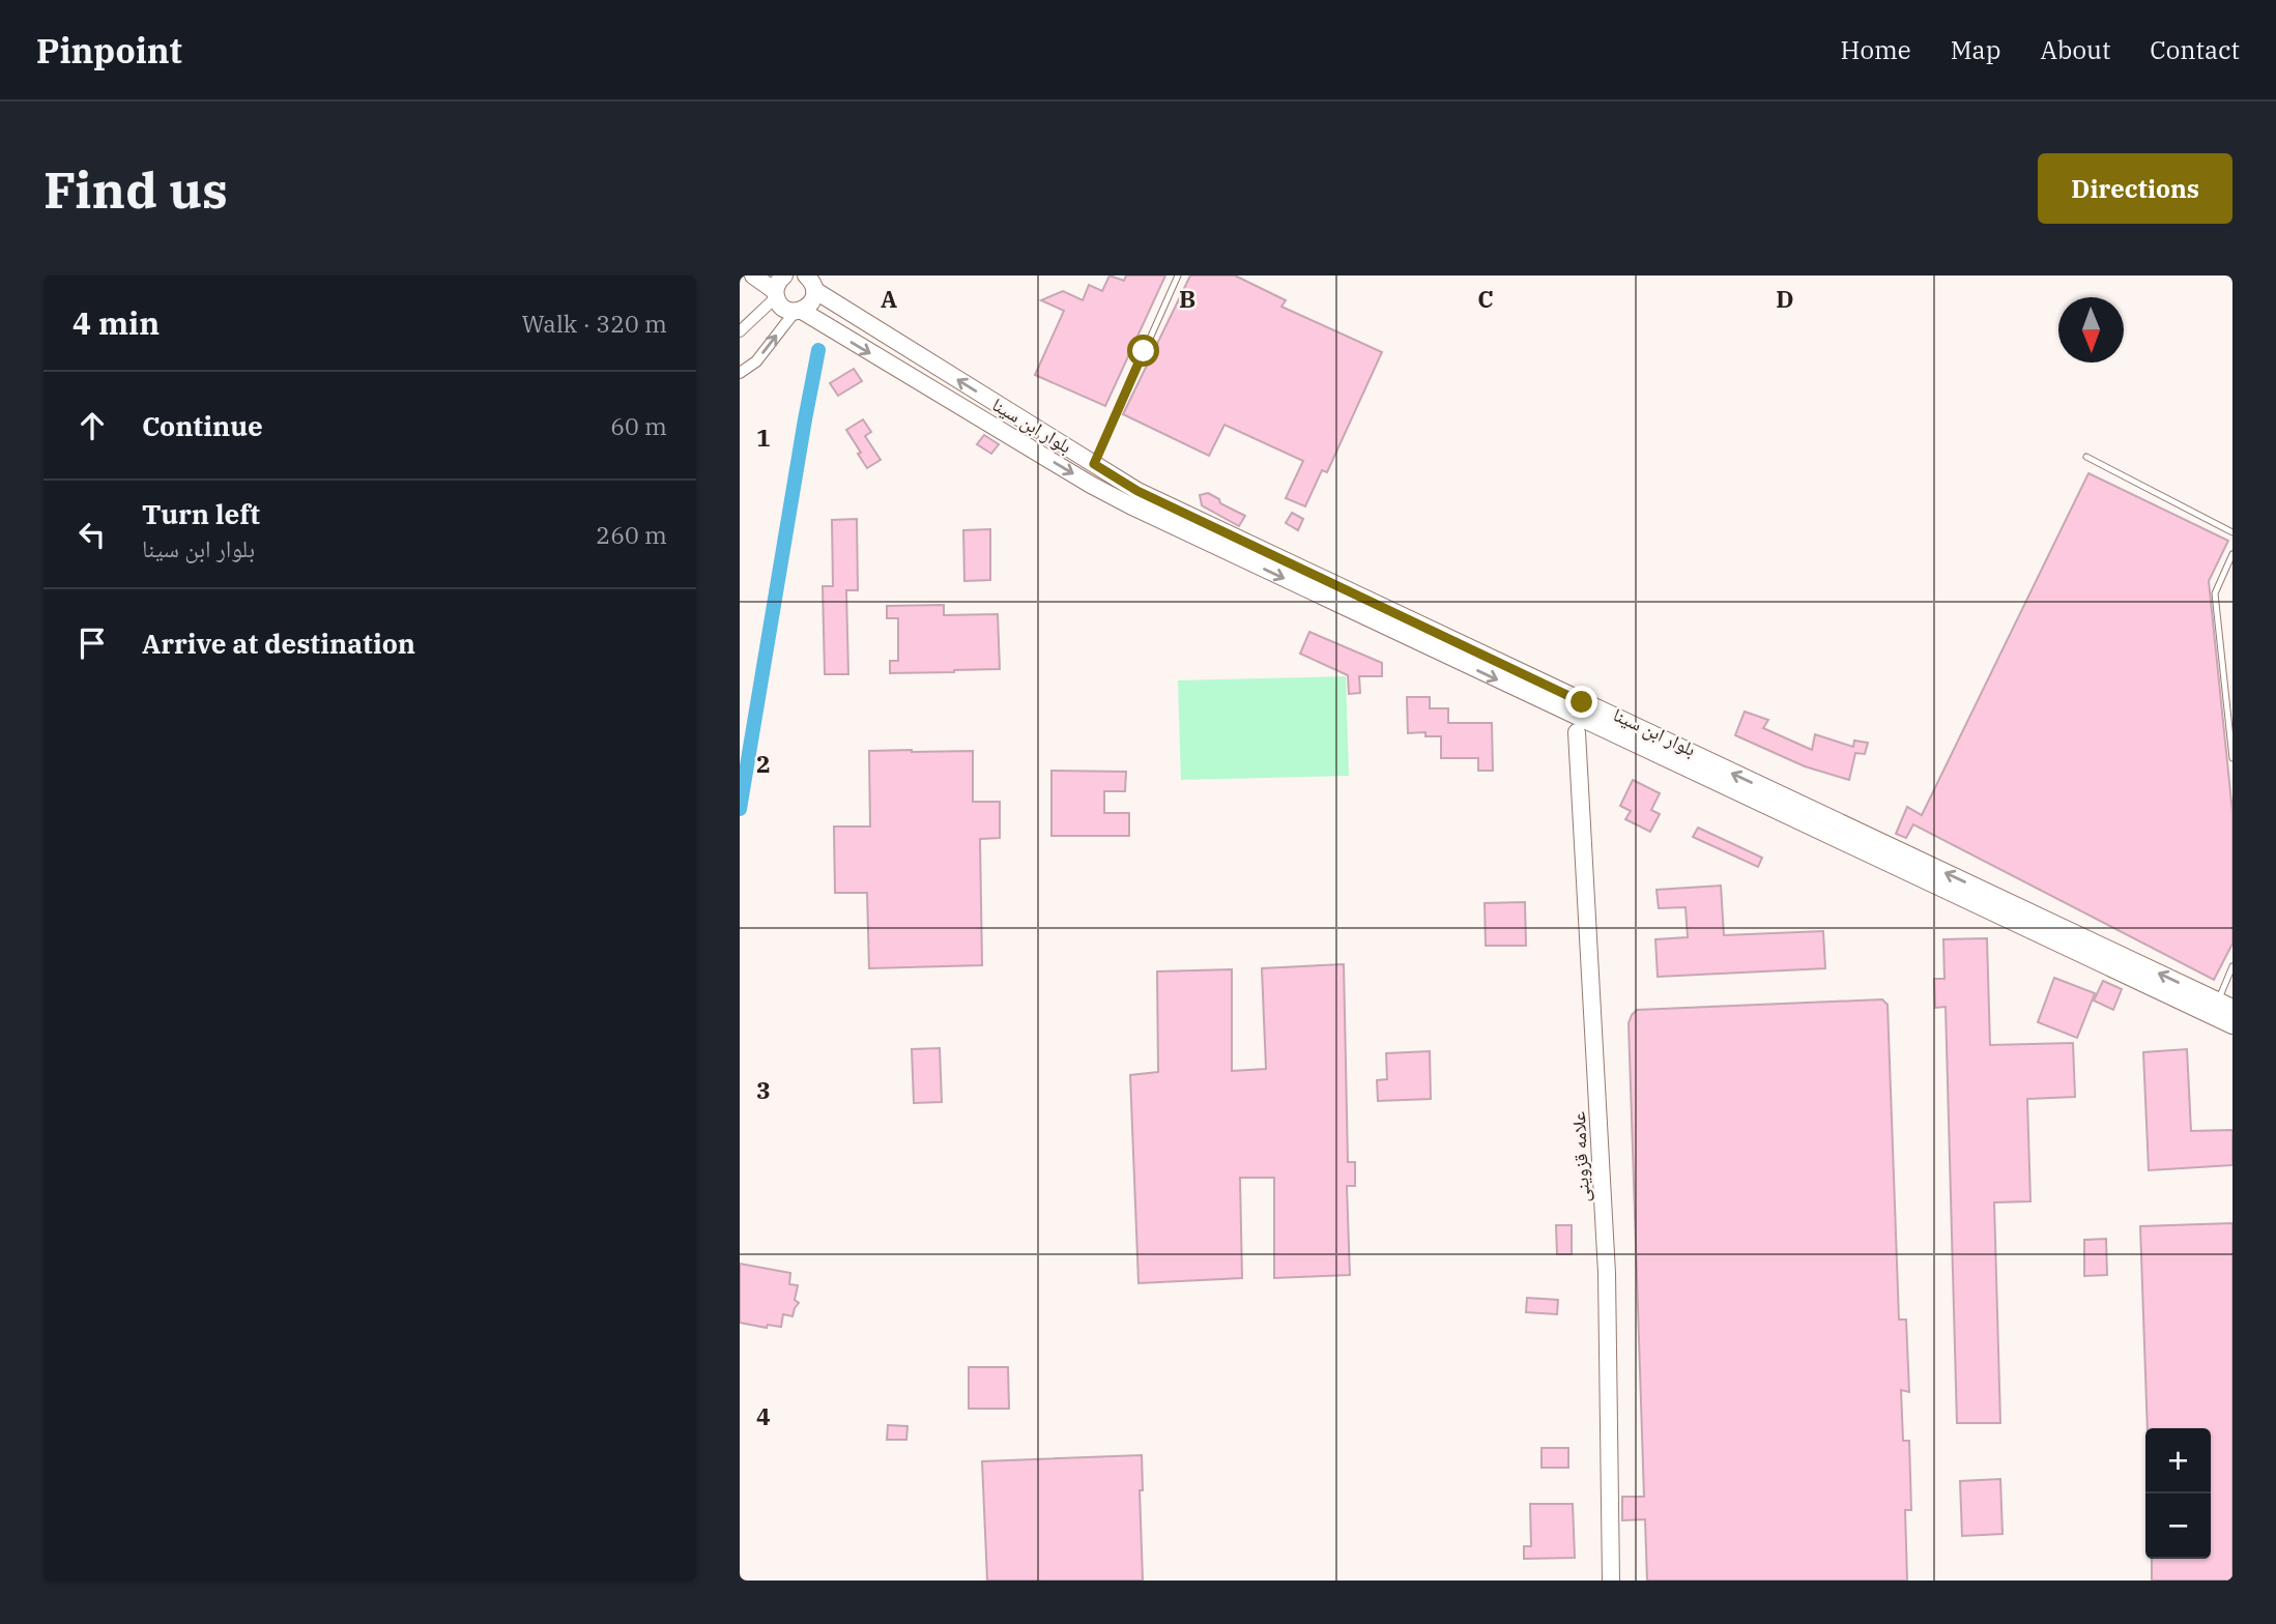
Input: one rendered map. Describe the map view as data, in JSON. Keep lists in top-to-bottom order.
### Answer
{
  "streets": {
    "street": ["بلوار ابن سینا", "علامه قزوینی"]
  },
  "north": "bottom",
  "page": {
    "header": "Pinpoint",
    "nav": [
      "Home",
      "Map",
      "About",
      "Contact"
    ],
    "buttons": "Directions",
    "title": "Find us",
    "heading": ["4 min", "Walk · 320 m"],
    "list": [
      ["Continue", "60 m"],
      ["Turn left", "بلوار ابن سینا", "260 m"],
      "Arrive at destination"
    ],
    "map_buttons": ["+", "−"]
  },
  "grid": {
    "columns": [
      "A",
      "B",
      "C",
      "D"
    ],
    "rows": [
      "1",
      "2",
      "3",
      "4"
    ]
  }
}
